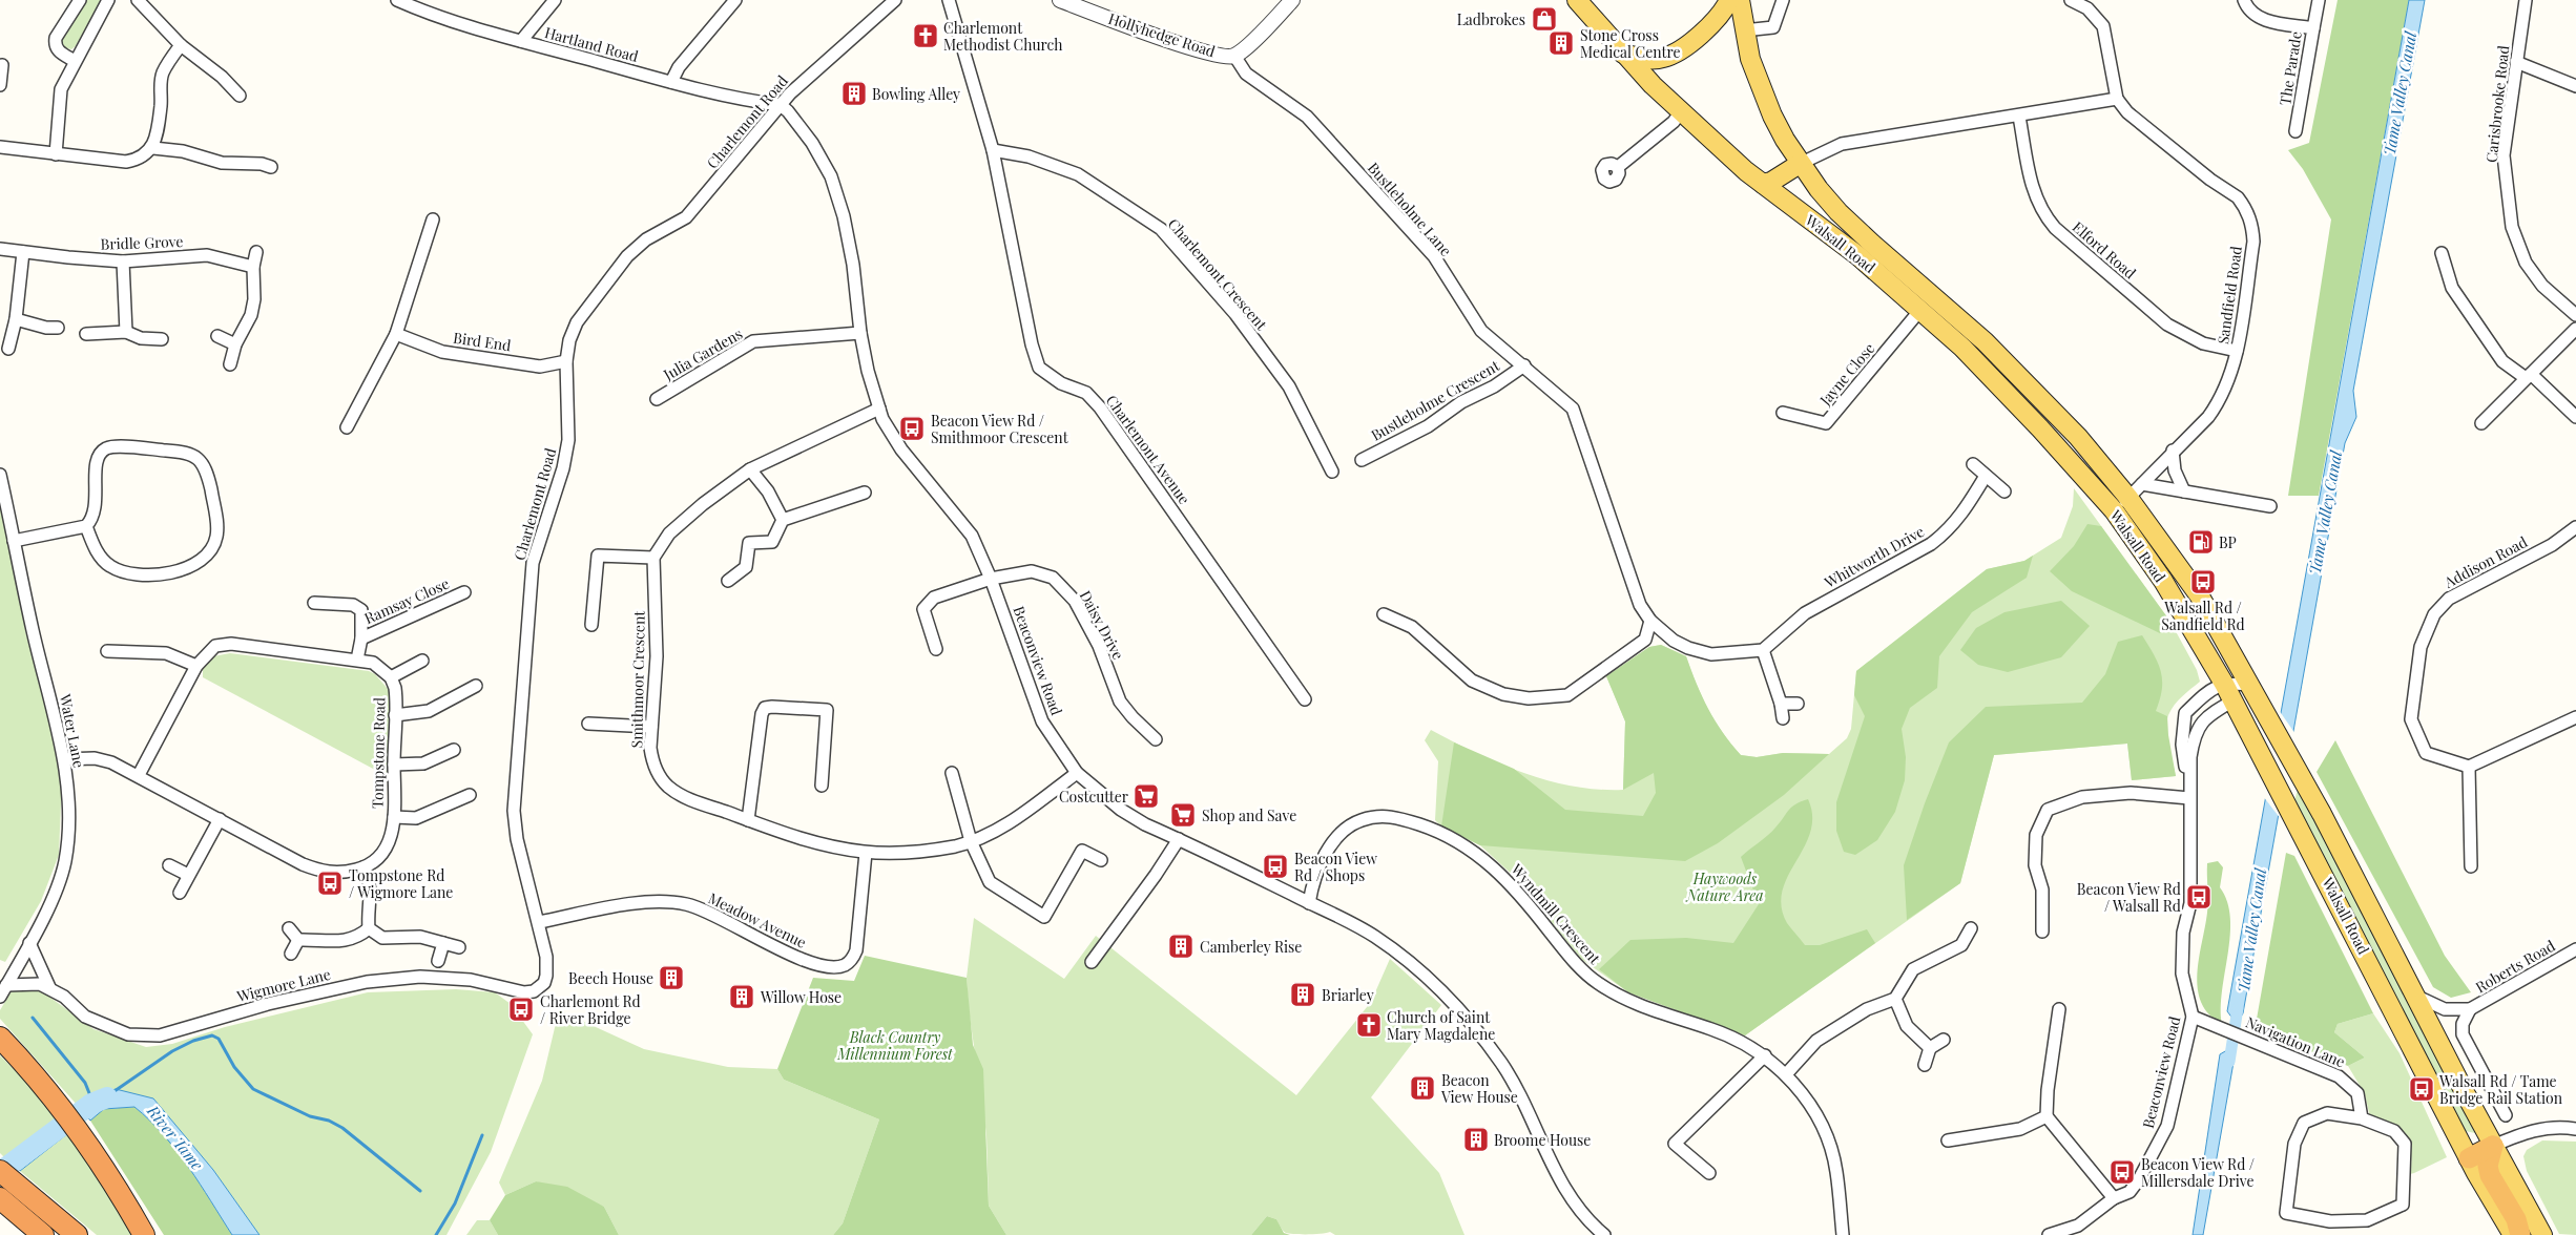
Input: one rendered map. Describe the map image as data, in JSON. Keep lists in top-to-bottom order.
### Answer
{
  "streets": {
    "main road": ["Walsall Road"],
    "street": [
      "Hollyhedge Road",
      "Hartland Road",
      "The Parade",
      "Carisbrooke Road",
      "Charlemont Road",
      "Bustleholme Lane",
      "Bridle Grove",
      "Elford Road",
      "Charlemont Crescent",
      "Sandfield Road",
      "Bird End",
      "Julia Gardens",
      "Jayne Close",
      "Bustleholme Crescent",
      "Charlemont Avenue",
      "Whitworth Drive",
      "Addison Road",
      "Ramsay Close",
      "Daisy Drive",
      "Beaconview Road",
      "Smithmoor Crescent",
      "Water Lane",
      "Tompstone Road",
      "Wyndmill Crescent",
      "Meadow Avenue",
      "Roberts Road",
      "Wigmore Lane",
      "Navigation Lane"
    ]
  },
  "crossings": [
    ["Hollyhedge Road", "Bustleholme Lane"],
    ["Hartland Road", "Charlemont Road"],
    ["Hartland Road", "Beaconview Road"],
    ["Charlemont Road", "Bird End"],
    ["Charlemont Road", "Beaconview Road"],
    ["Charlemont Road", "Meadow Avenue"],
    ["Charlemont Road", "Wigmore Lane"],
    ["Bustleholme Lane", "Bustleholme Crescent"],
    ["Walsall Road", "Sandfield Road"],
    ["Walsall Road", "Jayne Close"],
    ["Walsall Road", "Roberts Road"],
    ["Elford Road", "Sandfield Road"],
    ["Charlemont Crescent", "Charlemont Avenue"],
    ["Julia Gardens", "Beaconview Road"],
    ["Daisy Drive", "Beaconview Road"],
    ["Beaconview Road", "Smithmoor Crescent"],
    ["Beaconview Road", "Wyndmill Crescent"],
    ["Beaconview Road", "Navigation Lane"],
    ["Smithmoor Crescent", "Meadow Avenue"],
    ["Water Lane", "Tompstone Road"],
    ["Water Lane", "Wigmore Lane"]
  ],
  "water": ["Tame Valley Canal", "River Tame"],
  "parks": ["Haywoods Nature Area", "Black Country Millennium Forest"],
  "places": {
    "shop": ["Ladbrokes"],
    "church": ["Charlemont Methodist Church", "Church of Saint Mary Magdalene"],
    "building": [
      "Stone Cross Medical Centre",
      "Bowling Alley",
      "Camberley Rise",
      "Beech House",
      "Briarley",
      "Willow Hose",
      "Beacon View House",
      "Broome House"
    ],
    "bus stop": [
      "Beacon View Rd / Smithmoor Crescent",
      "Walsall Rd / Sandfield Rd",
      "Beacon View Rd / Shops",
      "Tompstone Rd / Wigmore Lane",
      "Beacon View Rd / Walsall Rd",
      "Charlemont Rd / River Bridge",
      "Walsall Rd / Tame Bridge Rail Station",
      "Beacon View Rd / Millersdale Drive"
    ],
    "fuel station": ["BP"],
    "supermarket": ["Costcutter", "Shop and Save"]
  }
}
